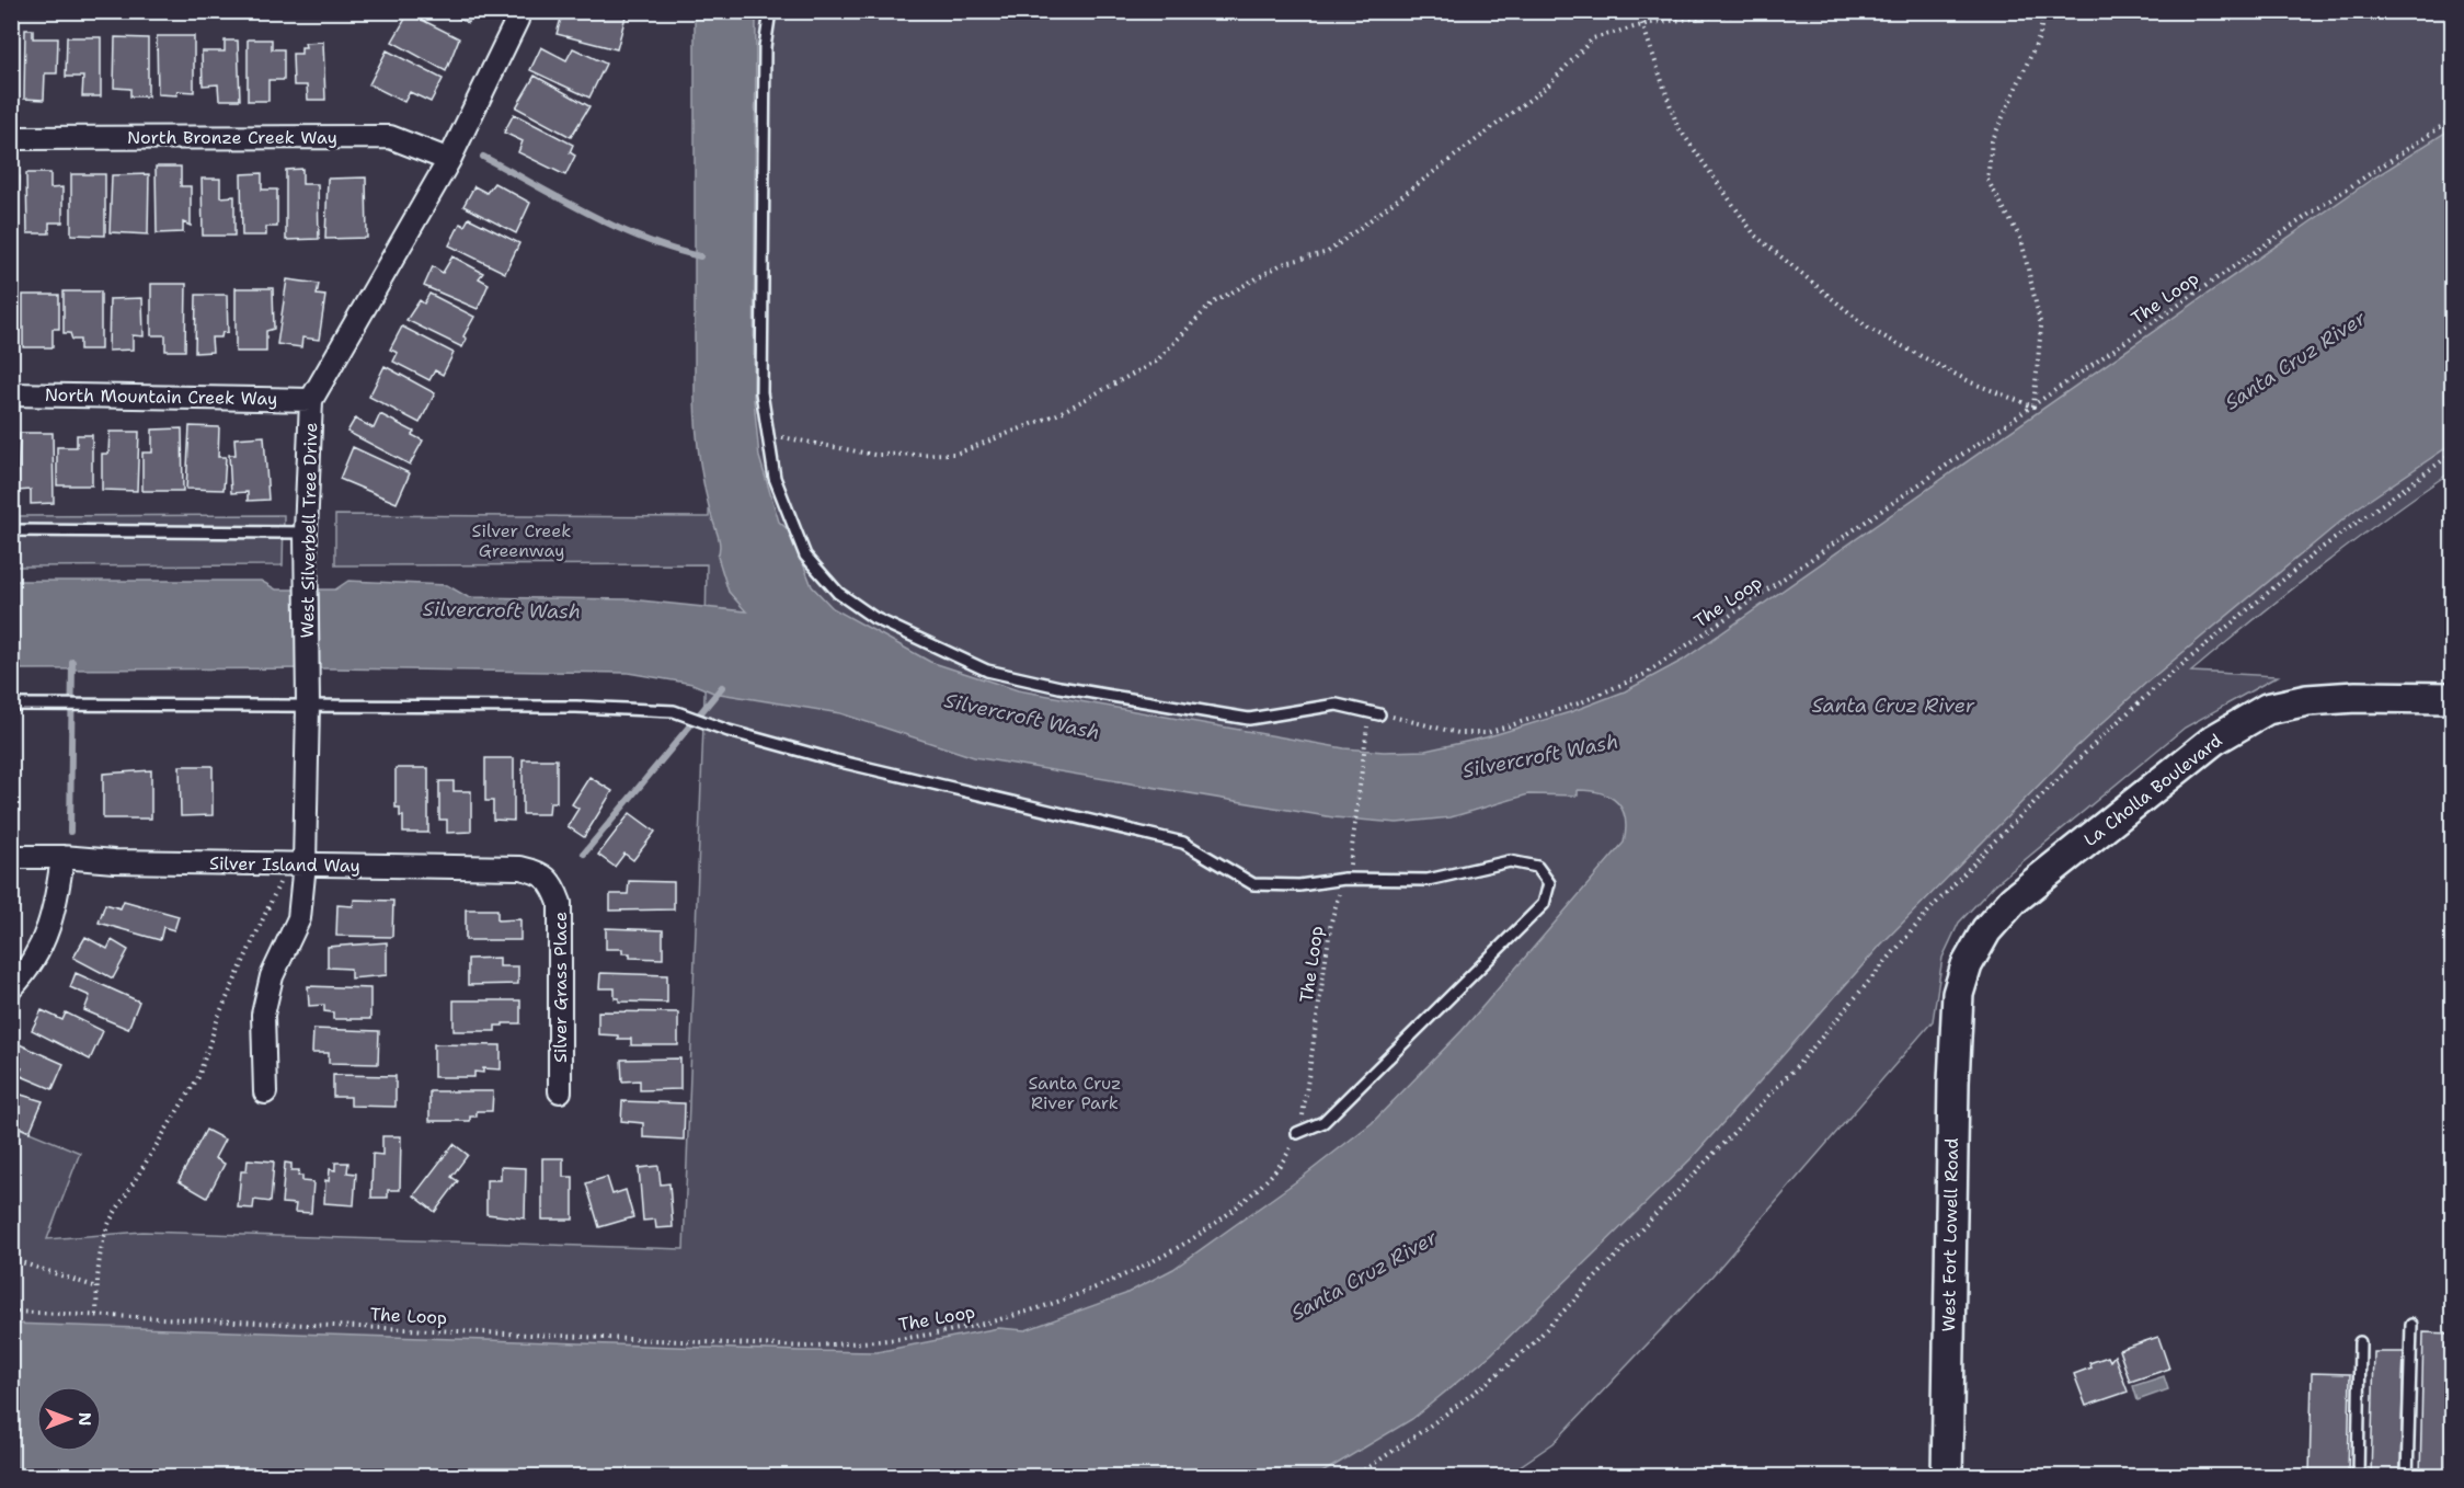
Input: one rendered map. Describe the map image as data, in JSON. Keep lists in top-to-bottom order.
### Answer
{
  "streets": {
    "street": [
      "North Bronze Creek Way",
      "North Mountain Creek Way",
      "West Silverbell Tree Drive",
      "La Cholla Boulevard",
      "Silver Island Way",
      "Silver Grass Place",
      "West Fort Lowell Road"
    ],
    "path": ["The Loop"]
  },
  "crossings": [
    ["North Bronze Creek Way", "West Silverbell Tree Drive"],
    ["North Mountain Creek Way", "West Silverbell Tree Drive"],
    ["West Silverbell Tree Drive", "Silver Island Way"],
    ["La Cholla Boulevard", "West Fort Lowell Road"],
    ["Silver Island Way", "Silver Grass Place"]
  ],
  "water": ["Santa Cruz River", "Silvercroft Wash"],
  "parks": ["Silver Creek Greenway", "Santa Cruz River Park"],
  "north": "right"
}
